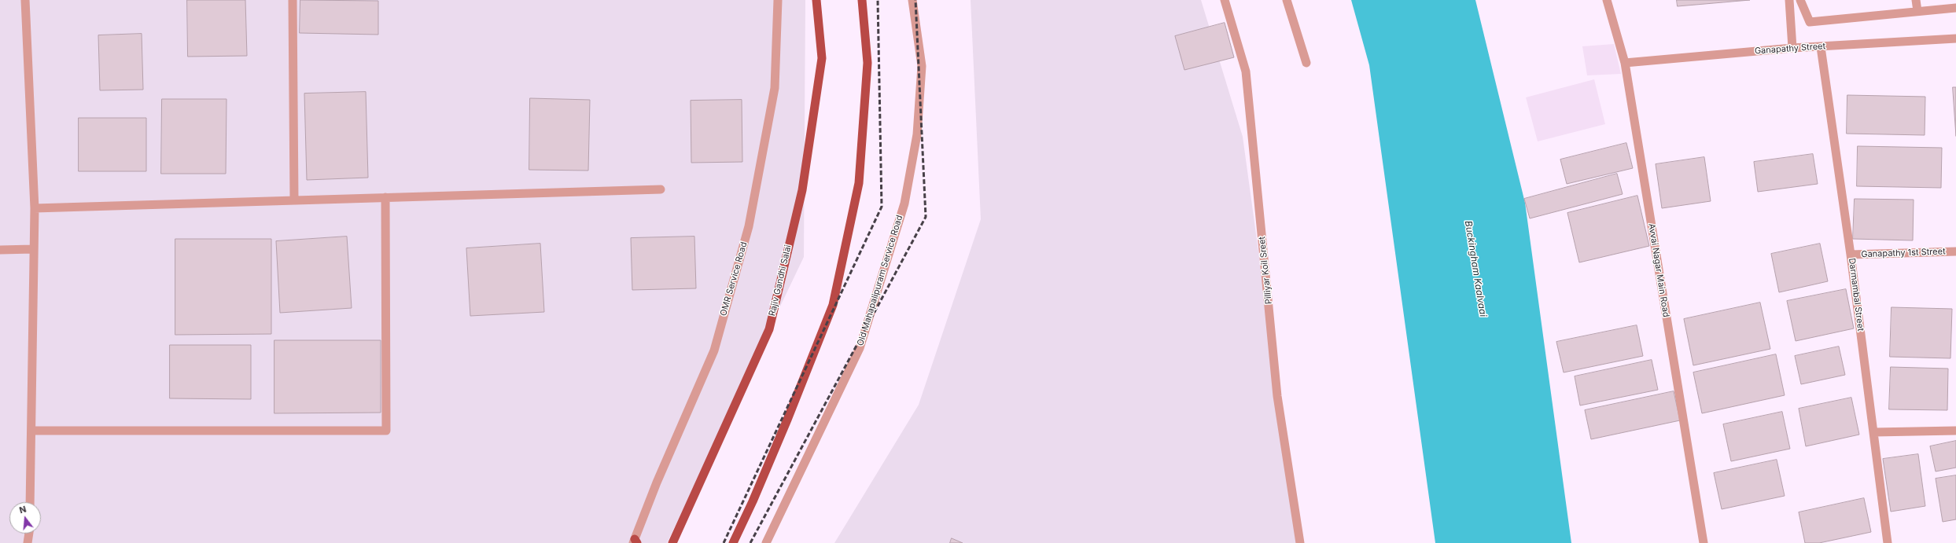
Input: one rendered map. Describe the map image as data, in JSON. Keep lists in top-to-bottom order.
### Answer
{
  "streets": {
    "main road": ["Rajiv Gandhi Salai"],
    "street": [
      "Ganapathy Street",
      "Ganapathy 1st Street",
      "Pilliyar Koil Sreet",
      "Avvai Nagar Main Road",
      "OMR Service Road",
      "Old Mahapalipuram Service Road",
      "Darmambal Street"
    ]
  },
  "crossings": [
    ["Ganapathy Street", "Avvai Nagar Main Road"],
    ["Ganapathy Street", "Darmambal Street"],
    ["Ganapathy 1st Street", "Darmambal Street"]
  ],
  "water": ["Buckingham Kaalvaai"],
  "north": "top"
}
